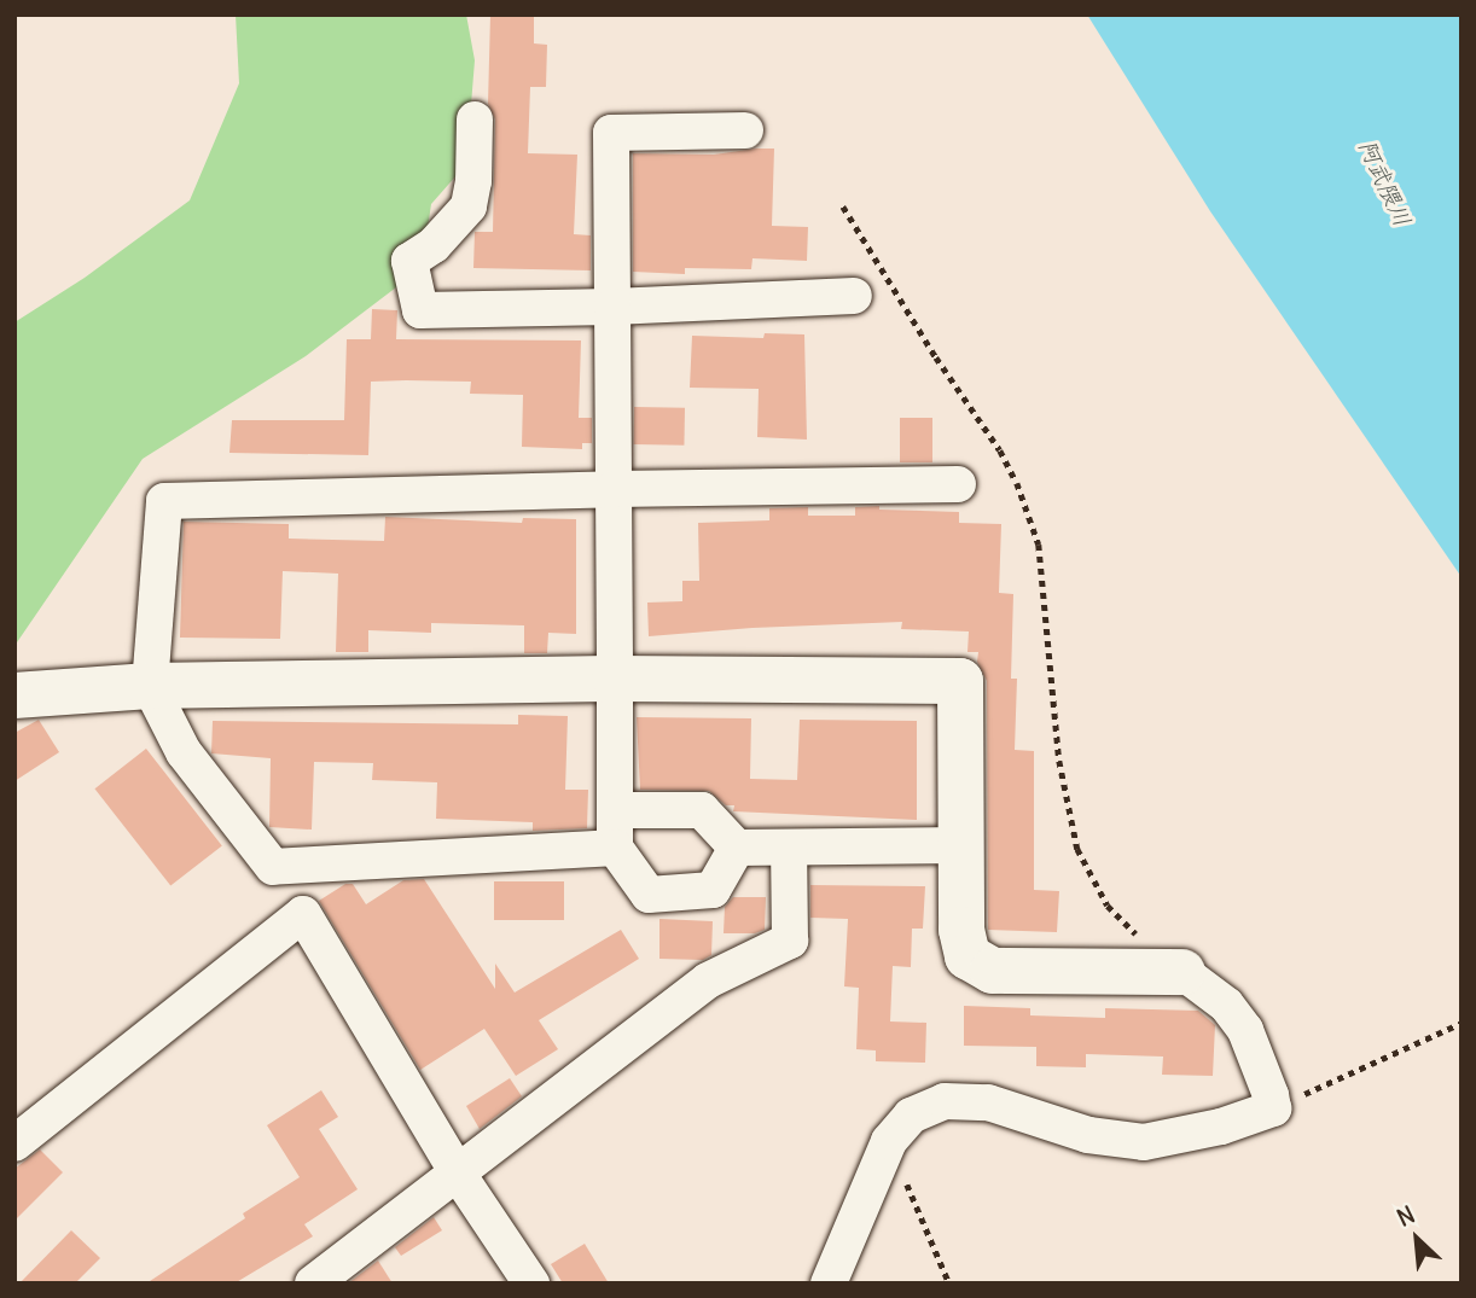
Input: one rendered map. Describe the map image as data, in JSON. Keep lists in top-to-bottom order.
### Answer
{
  "water": ["阿武隈川"],
  "north": "top left"
}
